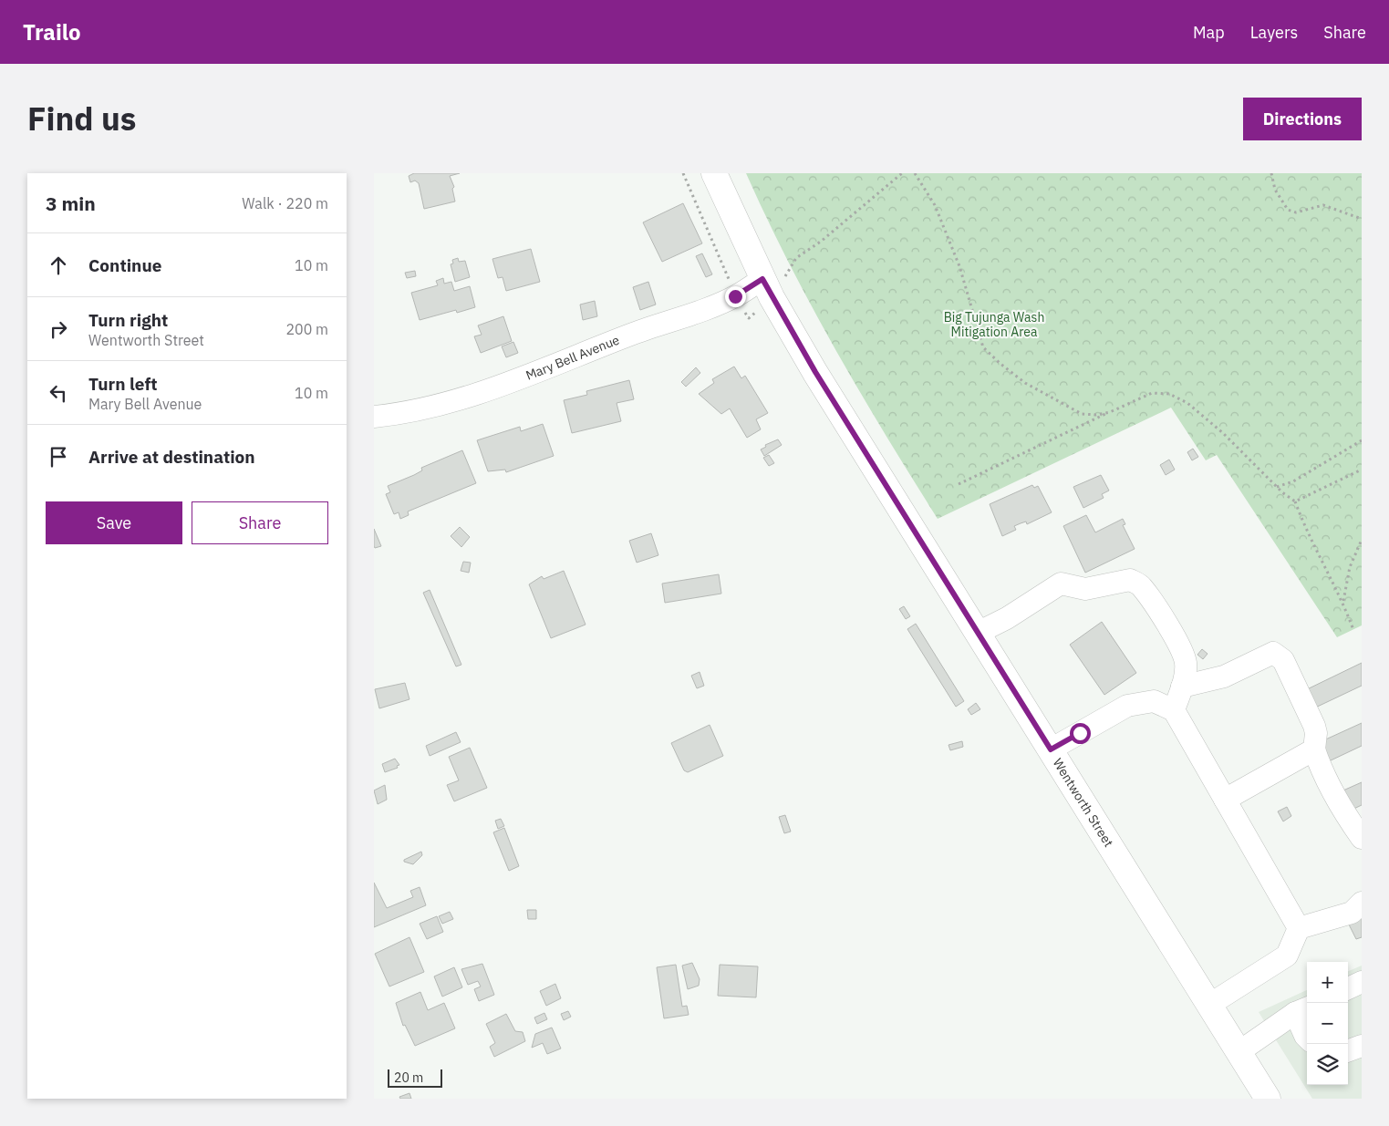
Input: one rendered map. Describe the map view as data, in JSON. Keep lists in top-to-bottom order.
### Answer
{
  "streets": {
    "main road": ["Wentworth Street"],
    "street": ["Mary Bell Avenue"]
  },
  "crossings": [
    ["Mary Bell Avenue", "Wentworth Street"]
  ],
  "parks": ["Big Tujunga Wash Mitigation Area"],
  "scale_bar": "20 m",
  "page": {
    "header": "Trailo",
    "nav": ["Map", "Layers", "Share"],
    "title": "Find us",
    "buttons": [
      "Directions",
      ["Save", "Share"]
    ],
    "heading": ["3 min", "Walk · 220 m"],
    "list": [
      ["Continue", "10 m"],
      ["Turn right", "Wentworth Street", "200 m"],
      ["Turn left", "Mary Bell Avenue", "10 m"],
      "Arrive at destination"
    ],
    "map_buttons": ["+", "−"],
    "scale": "20 m"
  }
}
